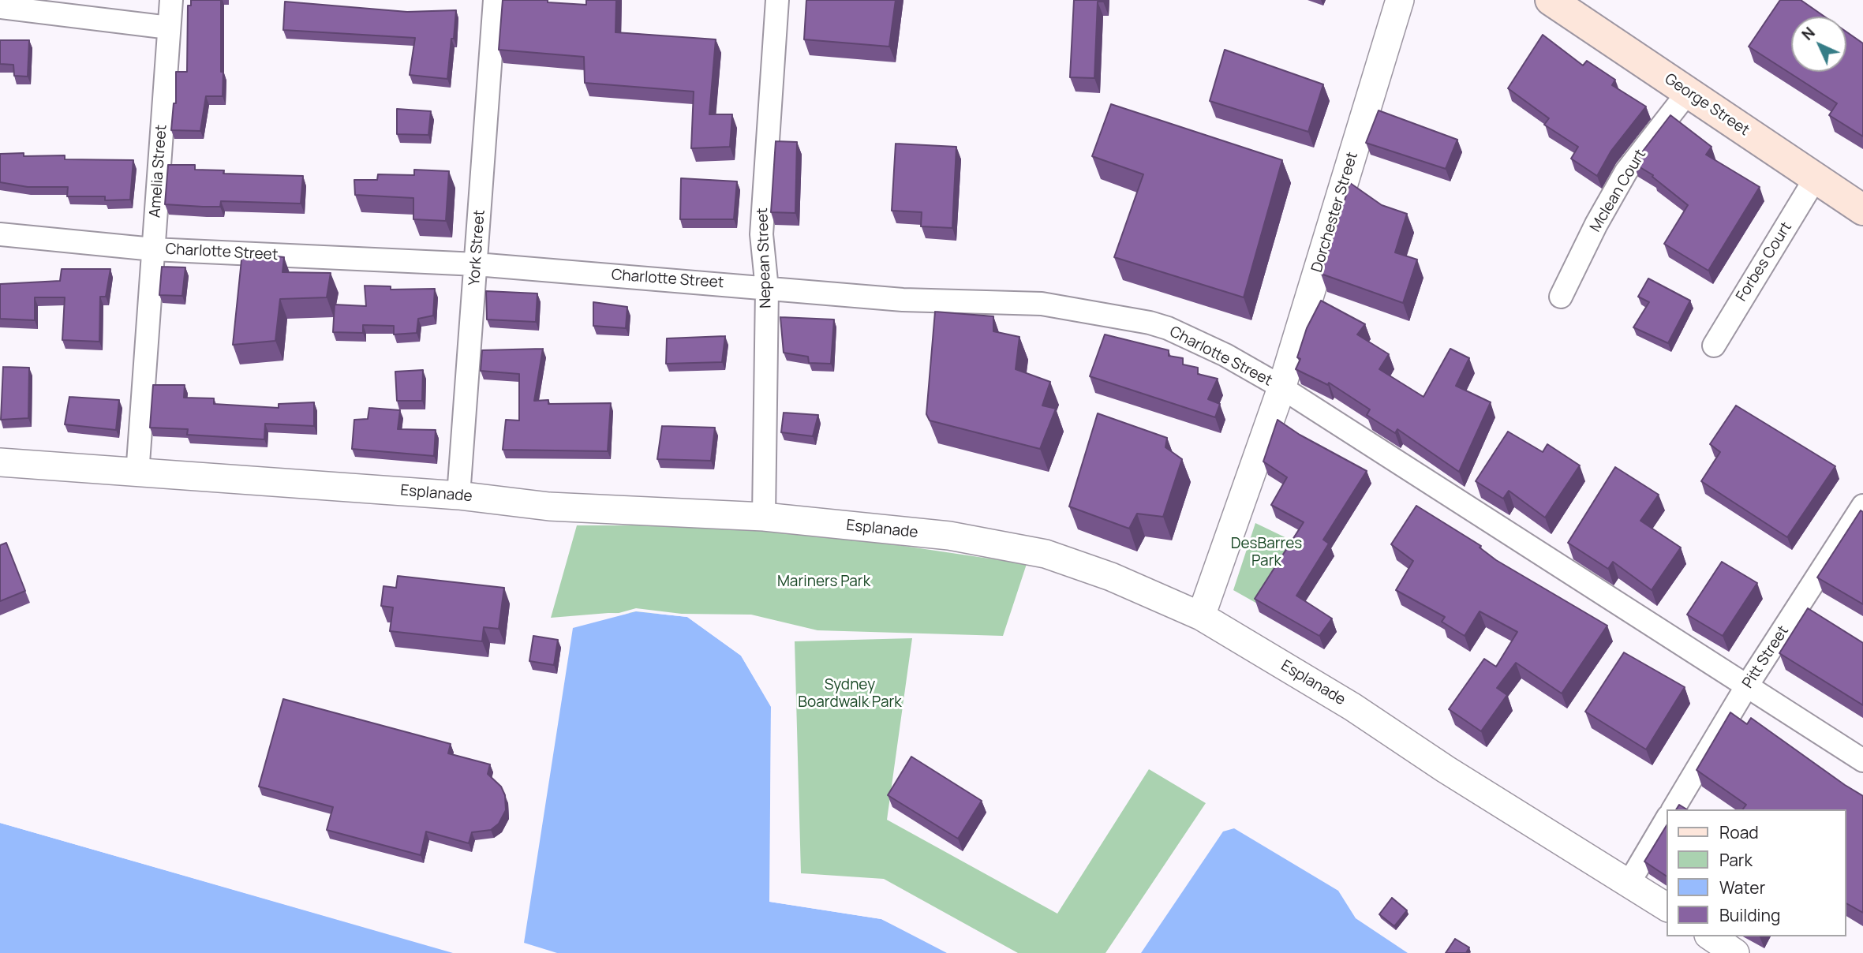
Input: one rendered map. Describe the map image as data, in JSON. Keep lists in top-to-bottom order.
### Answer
{
  "streets": {
    "main road": ["George Street"],
    "street": [
      "Amelia Street",
      "Mclean Court",
      "Dorchester Street",
      "York Street",
      "Charlotte Street",
      "Nepean Street",
      "Forbes Court",
      "Esplanade",
      "Pitt Street"
    ]
  },
  "crossings": [
    ["George Street", "Mclean Court"],
    ["George Street", "Forbes Court"],
    ["Amelia Street", "Charlotte Street"],
    ["Amelia Street", "Esplanade"],
    ["Dorchester Street", "Charlotte Street"],
    ["Dorchester Street", "Esplanade"],
    ["York Street", "Charlotte Street"],
    ["York Street", "Esplanade"],
    ["Charlotte Street", "Nepean Street"],
    ["Charlotte Street", "Pitt Street"],
    ["Nepean Street", "Esplanade"]
  ],
  "parks": ["DesBarres Park", "Mariners Park", "Sydney Boardwalk Park"],
  "legend": [
    "Road",
    "Park",
    "Water",
    "Building"
  ],
  "north": "top left"
}
